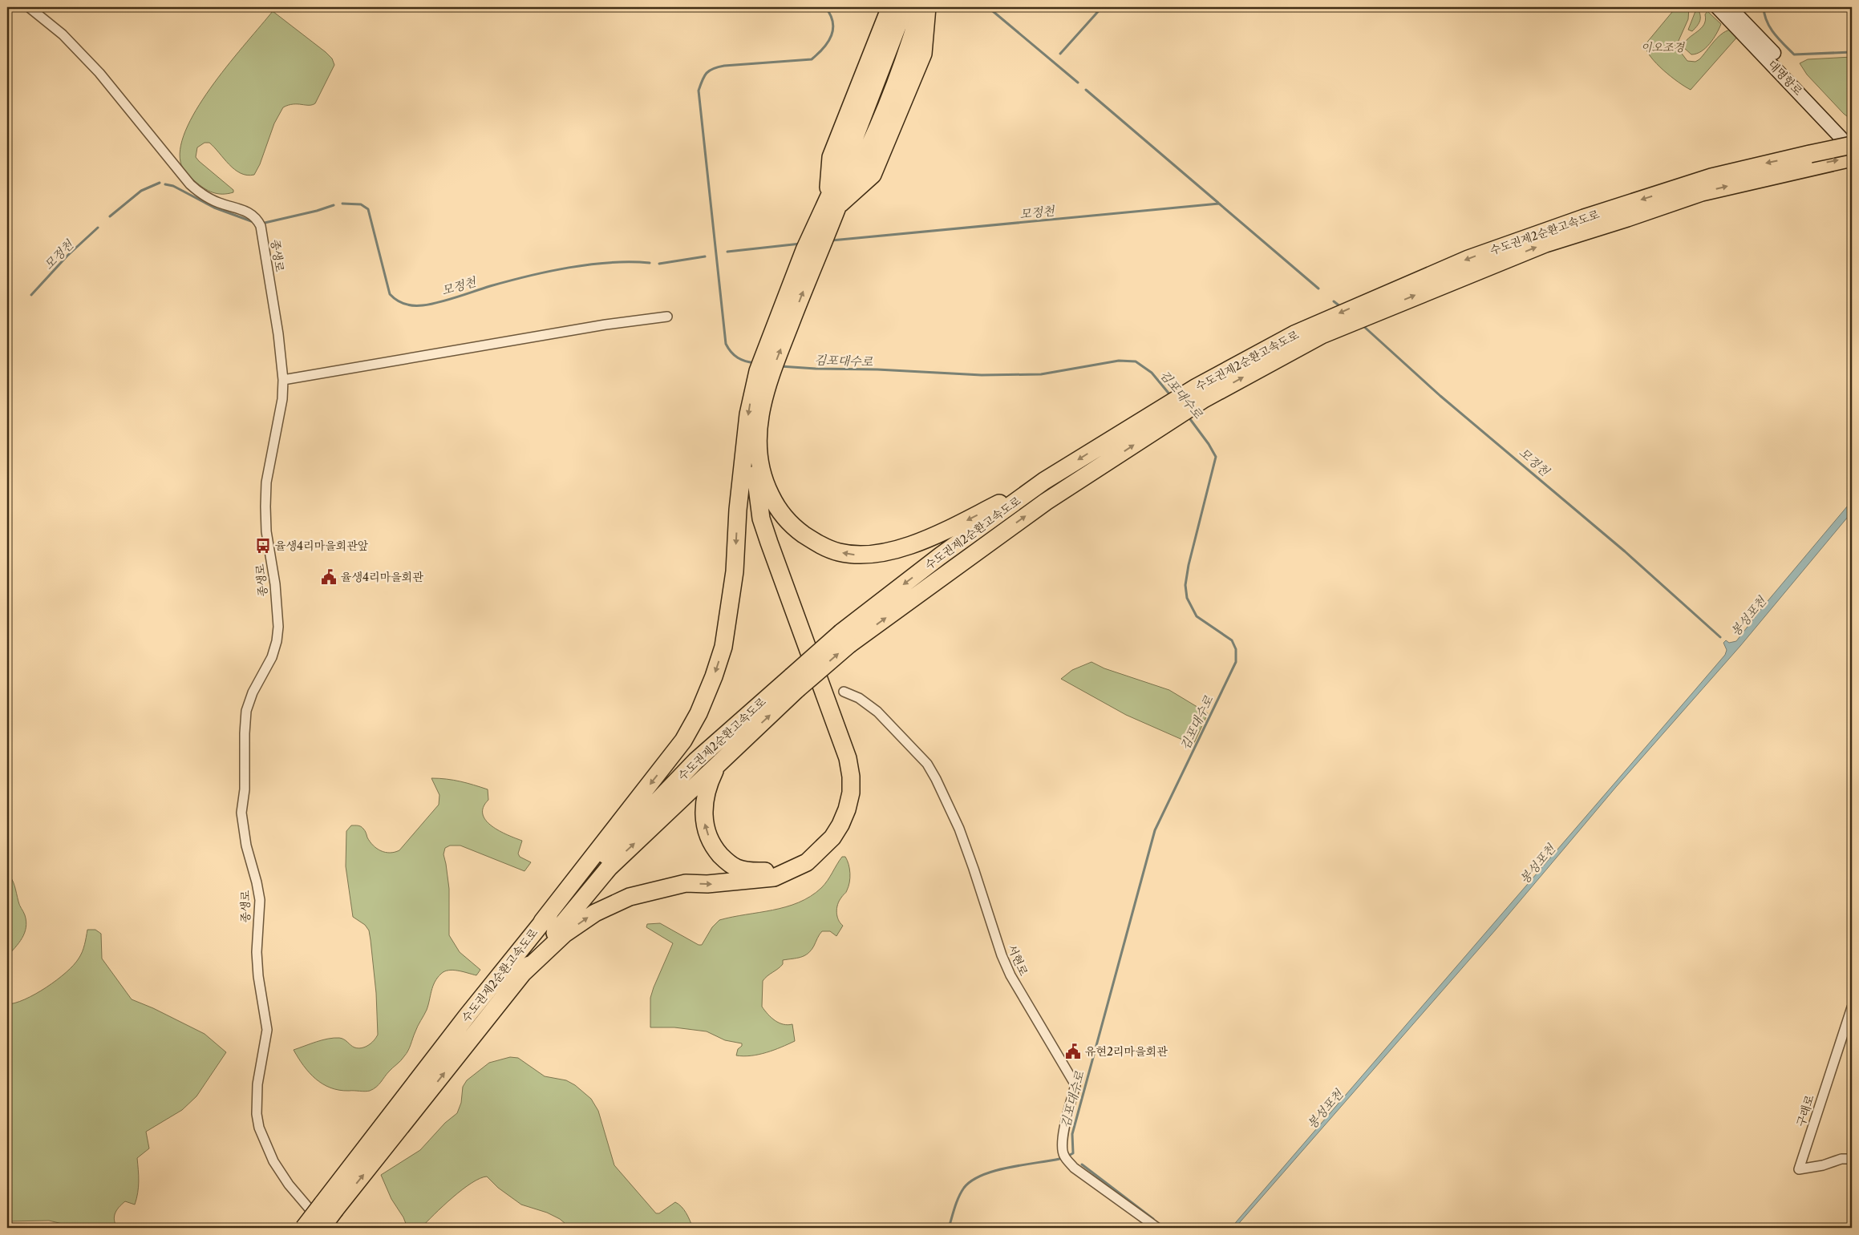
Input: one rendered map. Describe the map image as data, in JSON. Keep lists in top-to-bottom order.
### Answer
{
  "streets": {
    "highway": ["수도권제2순환고속도로"],
    "main road": ["대명항로"],
    "street": ["종생로", "서현로", "구래로"]
  },
  "water": ["모정천", "김포대수로", "봉성포천"],
  "parks": ["이오조경"],
  "places": {
    "bus stop": ["율생4리마을회관앞"],
    "public building": ["율생4리마을회관", "유현2리마을회관"]
  }
}
